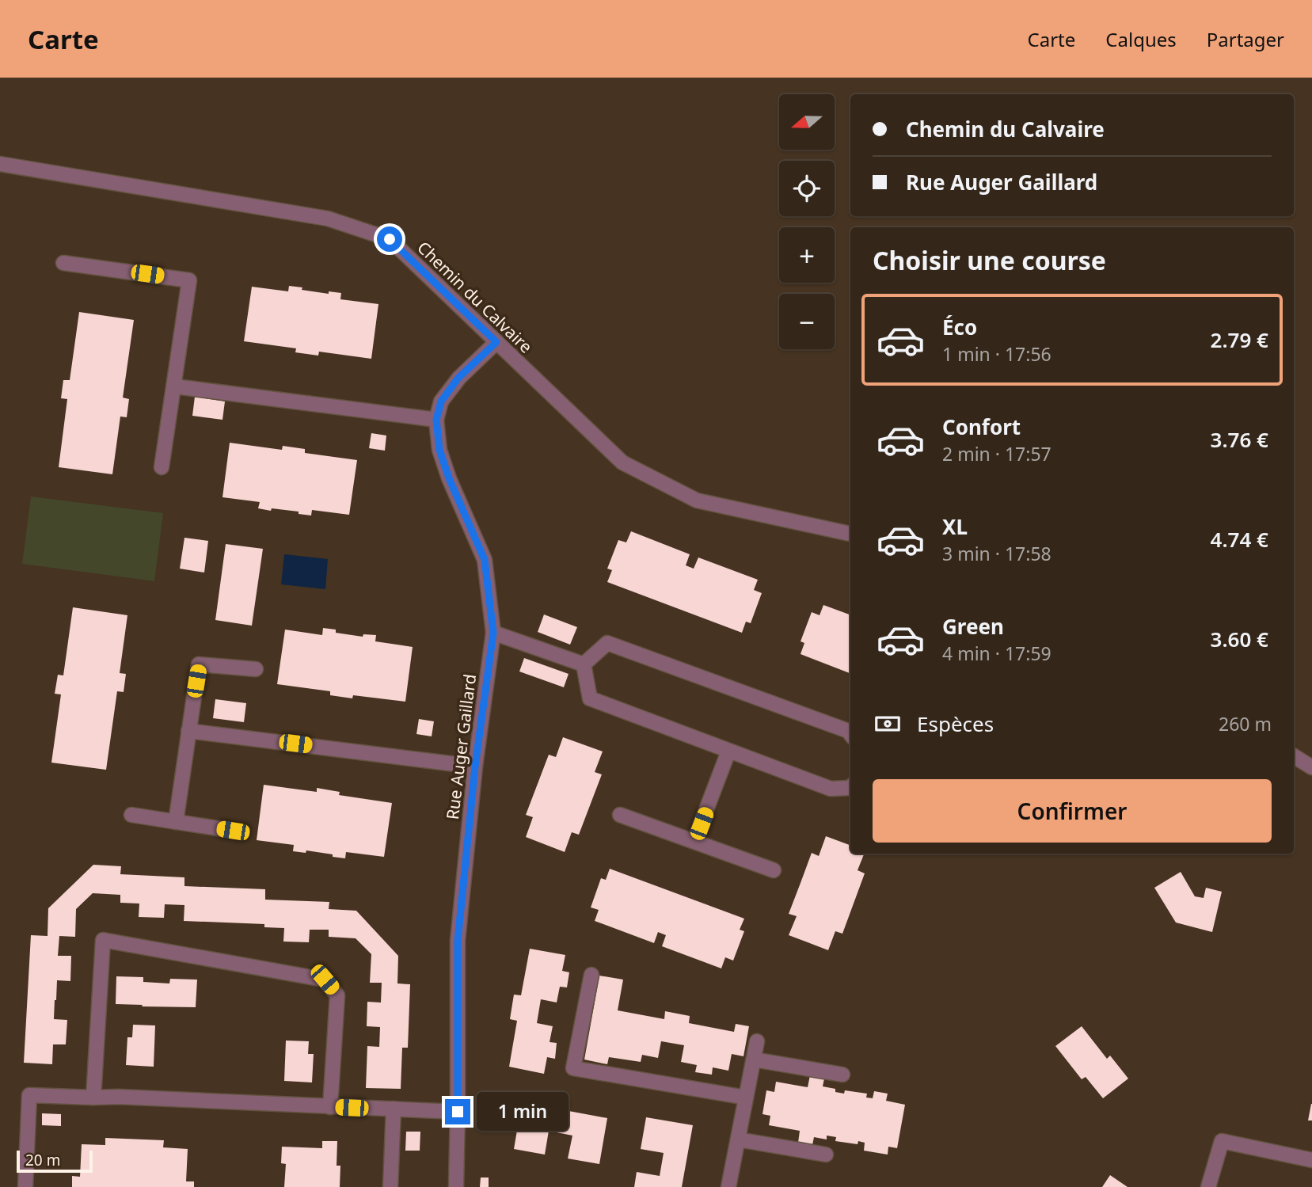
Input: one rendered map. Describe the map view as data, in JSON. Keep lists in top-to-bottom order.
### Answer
{
  "streets": {
    "street": ["Chemin du Calvaire", "Rue Auger Gaillard"]
  },
  "crossings": [
    ["Chemin du Calvaire", "Rue Auger Gaillard"]
  ],
  "scale_bar": "20 m",
  "north": "left",
  "page": {
    "header": "Carte",
    "nav": ["Carte", "Calques", "Partager"],
    "map_buttons": ["+", "−"],
    "banner": ["Chemin du Calvaire", "Rue Auger Gaillard"],
    "heading": "Choisir une course",
    "list": [
      {
        "name": "Éco",
        "note": "1 min · 17:56",
        "value": "2.79 €"
      },
      {
        "name": "Confort",
        "note": "2 min · 17:57",
        "value": "3.76 €"
      },
      {
        "name": "XL",
        "note": "3 min · 17:58",
        "value": "4.74 €"
      },
      {
        "name": "Green",
        "note": "4 min · 17:59",
        "value": "3.60 €"
      }
    ],
    "pay": ["Espèces", "260 m"],
    "buttons": "Confirmer",
    "bubble": "1 min",
    "scale": "20 m"
  }
}
